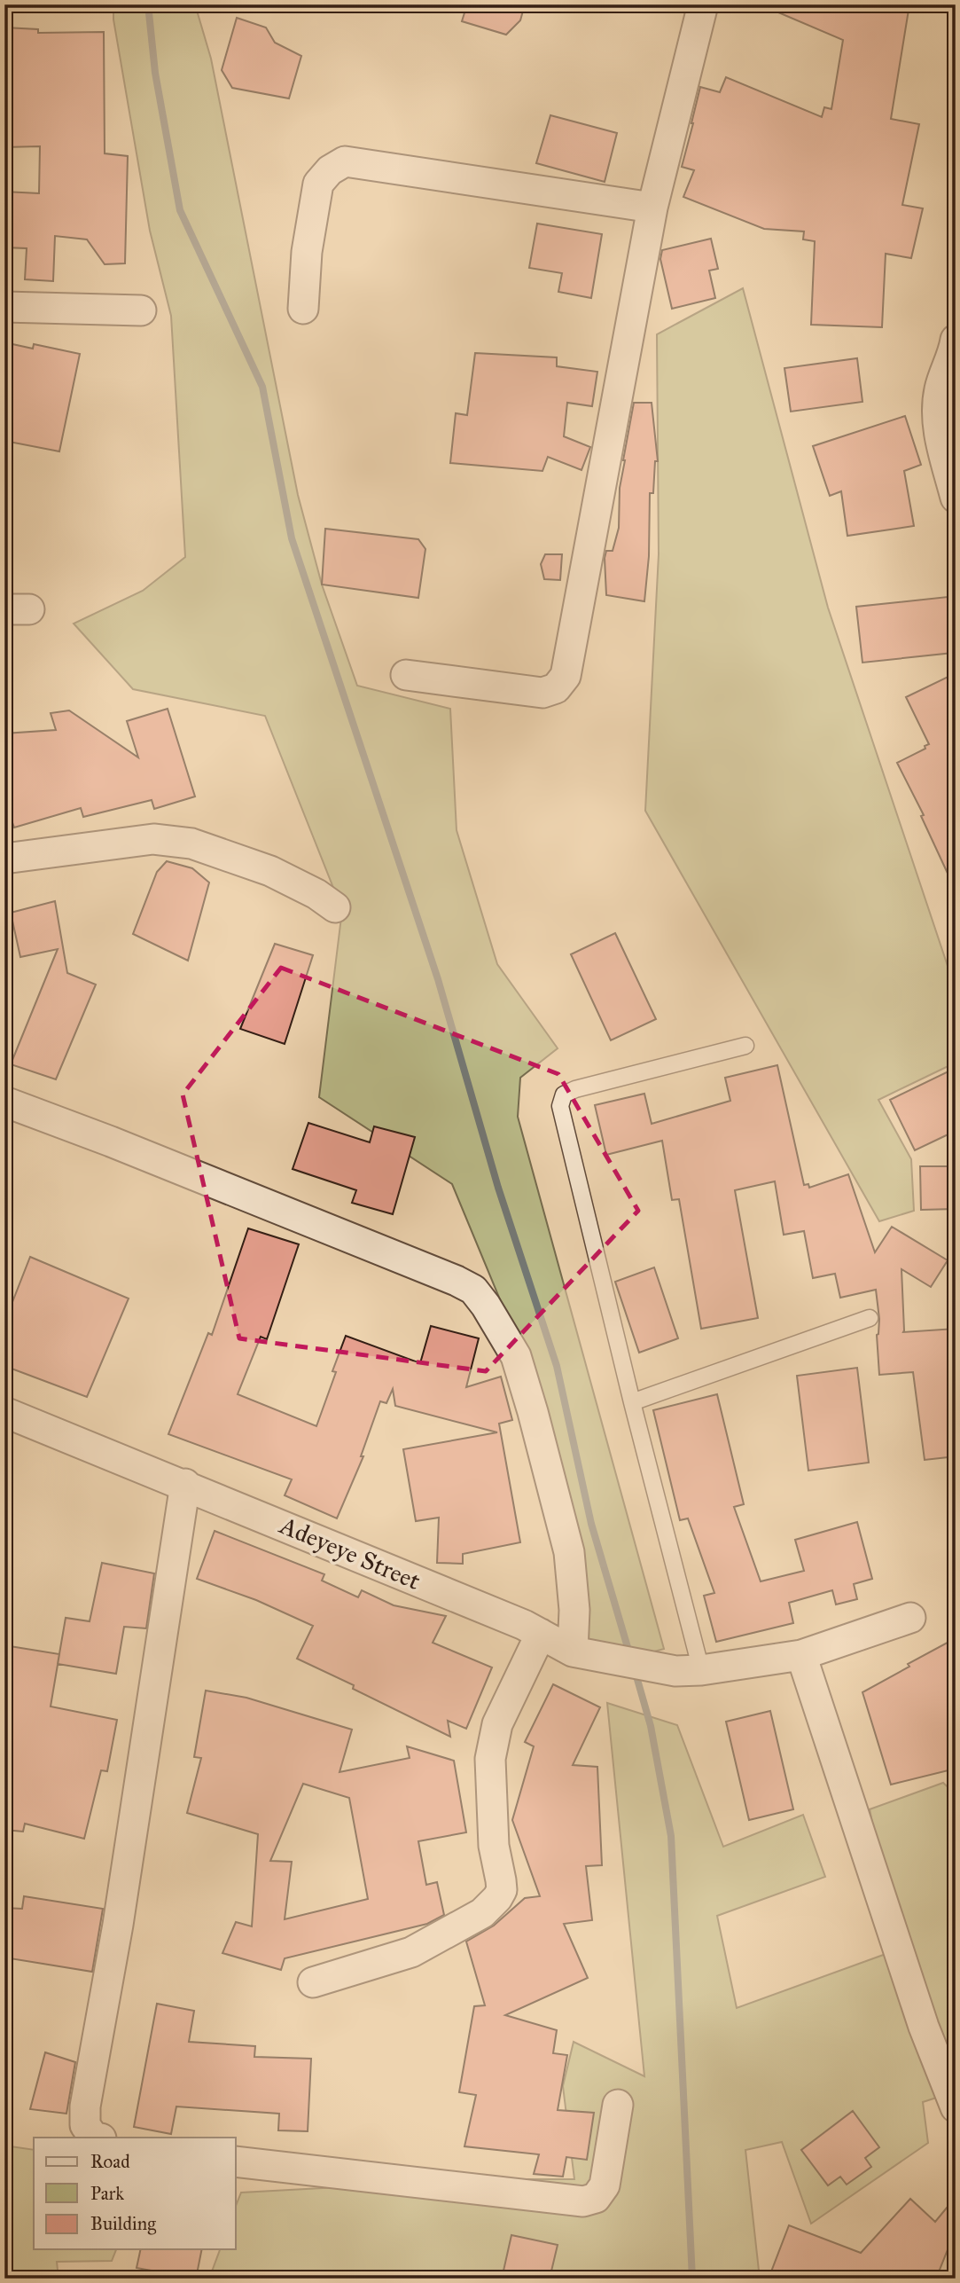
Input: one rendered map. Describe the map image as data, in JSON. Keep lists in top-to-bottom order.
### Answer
{
  "streets": {
    "street": ["Adeyeye Street"]
  },
  "legend": ["Road", "Park", "Building"]
}
